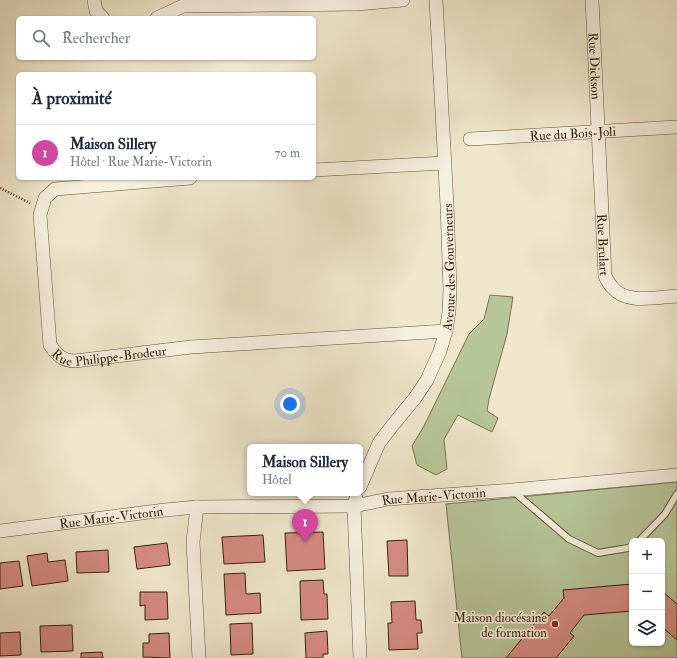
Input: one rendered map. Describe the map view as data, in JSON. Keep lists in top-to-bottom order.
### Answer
{
  "streets": {
    "street": [
      "Rue Dickson",
      "Rue du Bois-Joli",
      "Rue Brulart",
      "Avenue des Gouverneurs",
      "Rue Philippe-Brodeur",
      "Rue Marie-Victorin"
    ]
  },
  "crossings": [
    ["Rue Dickson", "Rue du Bois-Joli"],
    ["Rue Dickson", "Rue Brulart"],
    ["Rue du Bois-Joli", "Rue Brulart"],
    ["Avenue des Gouverneurs", "Rue Philippe-Brodeur"]
  ],
  "places": ["Maison diocésaine de formation"],
  "page": {
    "search": "Rechercher",
    "heading": "À proximité",
    "list": [
      {
        "mark": "1",
        "name": "Maison Sillery",
        "note": "Hôtel · Rue Marie-Victorin",
        "value": "70 m"
      }
    ],
    "popup": ["Maison Sillery", "Hôtel"],
    "pins": "1",
    "map_buttons": ["+", "−"]
  }
}
